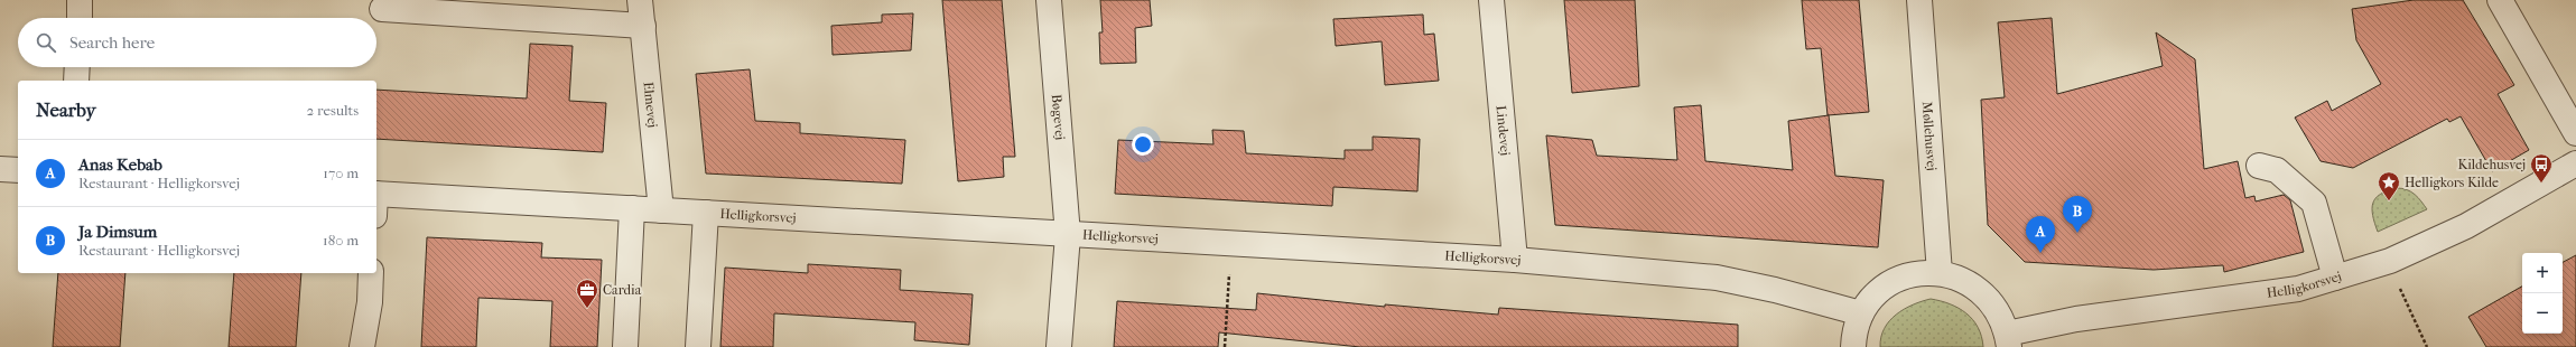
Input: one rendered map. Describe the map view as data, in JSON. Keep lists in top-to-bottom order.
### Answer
{
  "streets": {
    "street": [
      "Elmevej",
      "Bøgevej",
      "Lindevej",
      "Møllehusvej",
      "Helligkorsvej"
    ]
  },
  "crossings": [
    ["Elmevej", "Helligkorsvej"],
    ["Bøgevej", "Helligkorsvej"],
    ["Lindevej", "Helligkorsvej"]
  ],
  "places": {
    "bus stop": ["Kildehusvej"],
    "place": ["Helligkors Kilde"],
    "office": ["Cardia"]
  },
  "page": {
    "search": "Search here",
    "heading": ["Nearby", "2 results"],
    "list": [
      {
        "mark": "A",
        "name": "Anas Kebab",
        "note": "Restaurant · Helligkorsvej",
        "value": "170 m"
      },
      {
        "mark": "B",
        "name": "Ja Dimsum",
        "note": "Restaurant · Helligkorsvej",
        "value": "180 m"
      }
    ],
    "pins": ["B", "A"],
    "map_buttons": ["+", "−"]
  }
}
